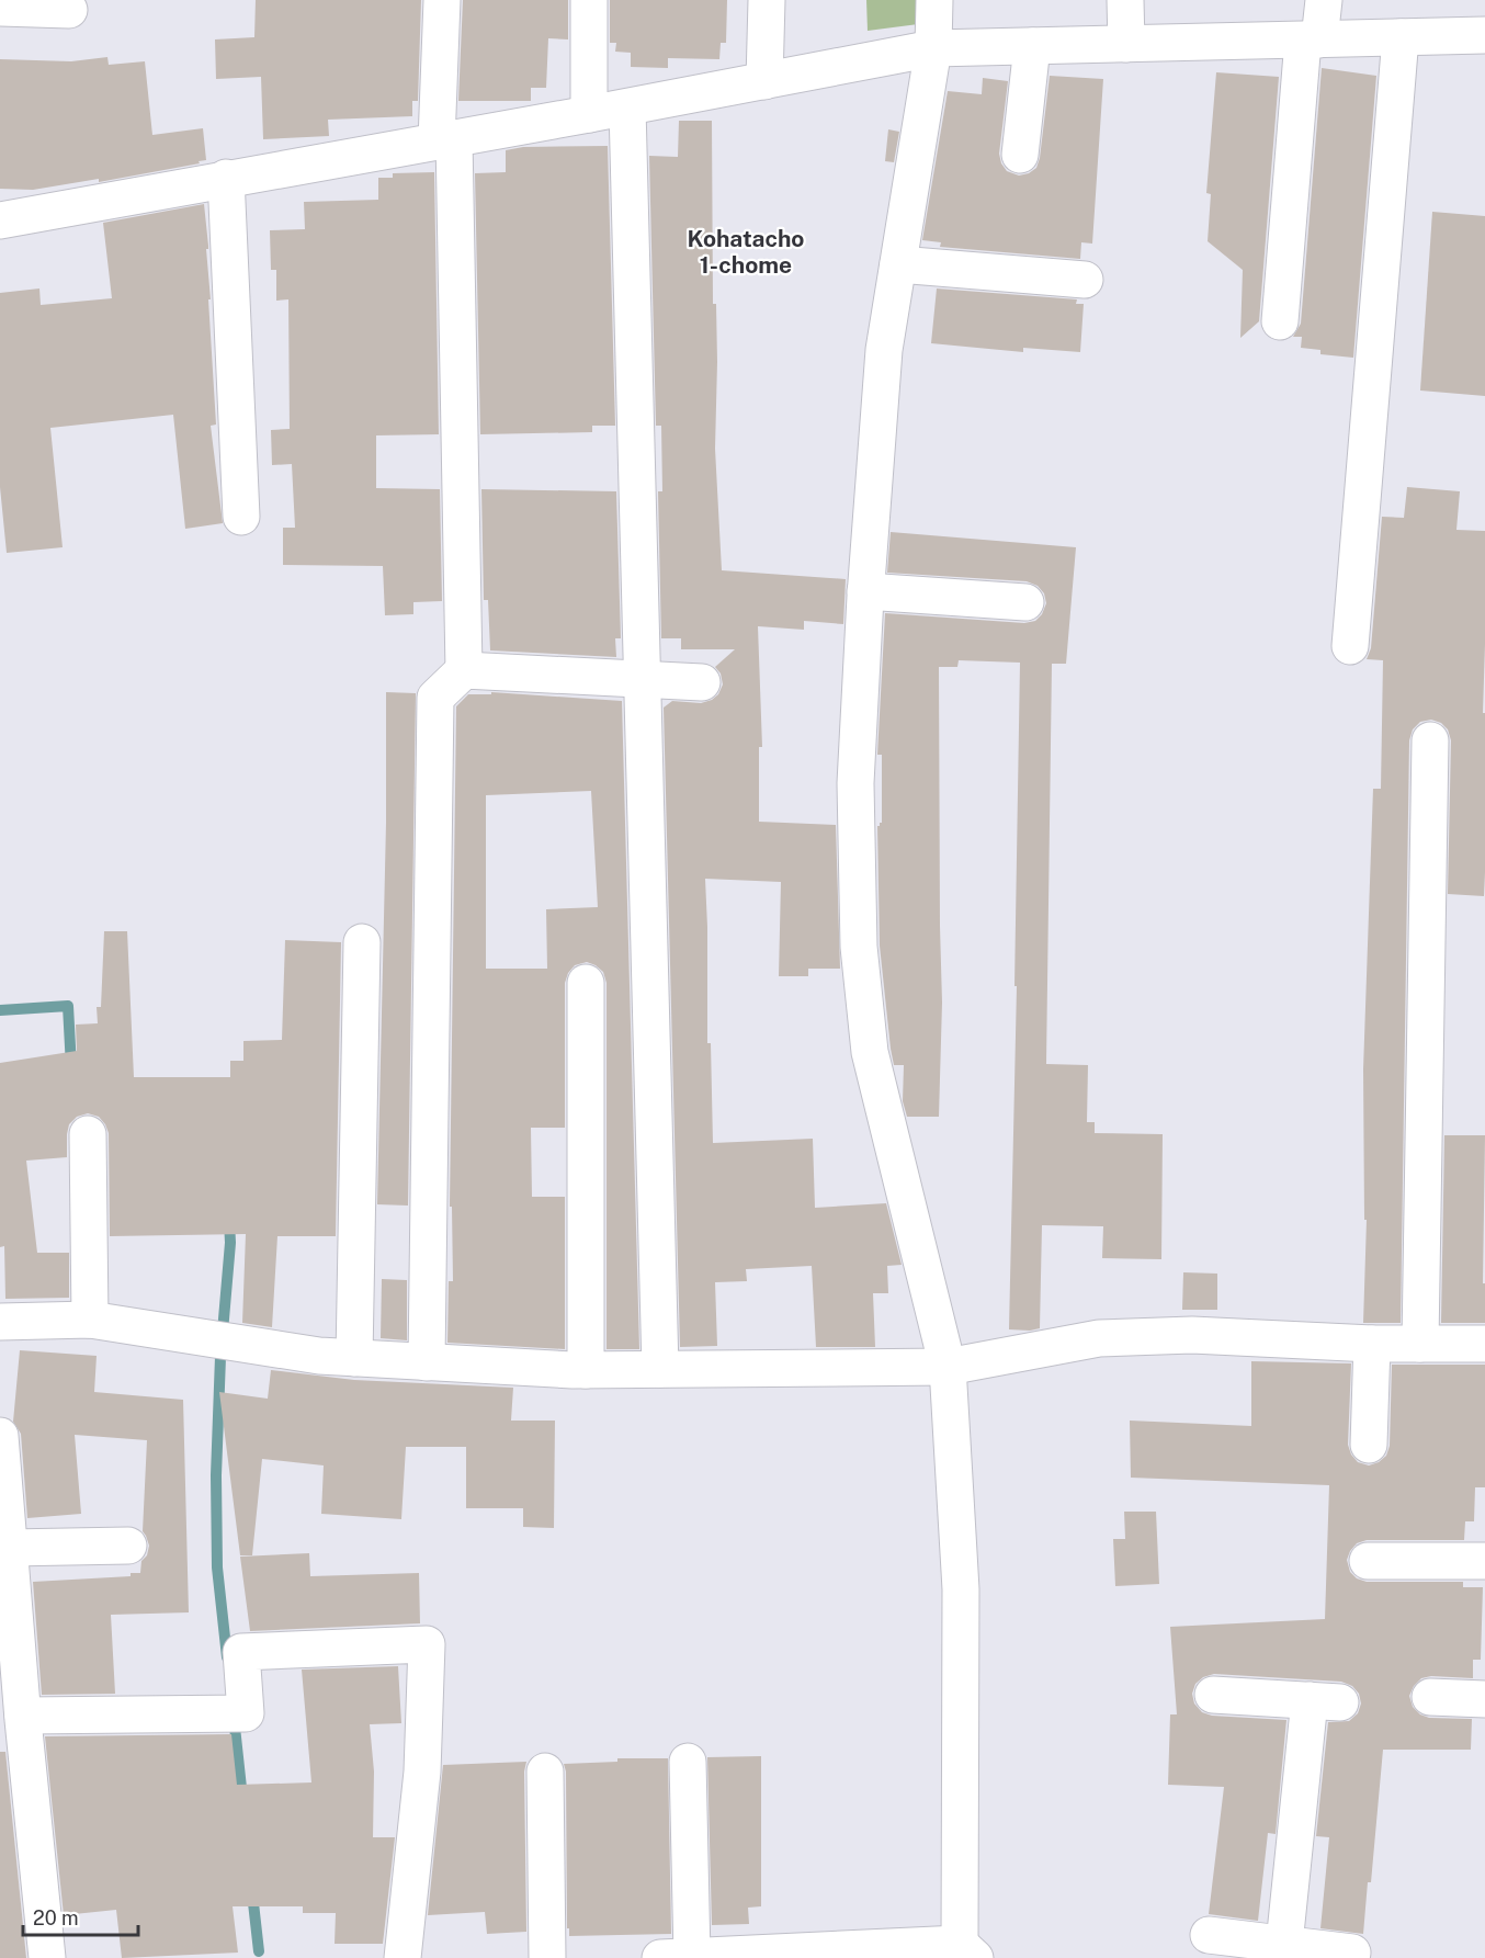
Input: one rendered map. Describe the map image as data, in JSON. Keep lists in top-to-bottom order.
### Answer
{
  "districts": ["Kohatacho 1-chome"],
  "scale_bar": "20 m"
}
